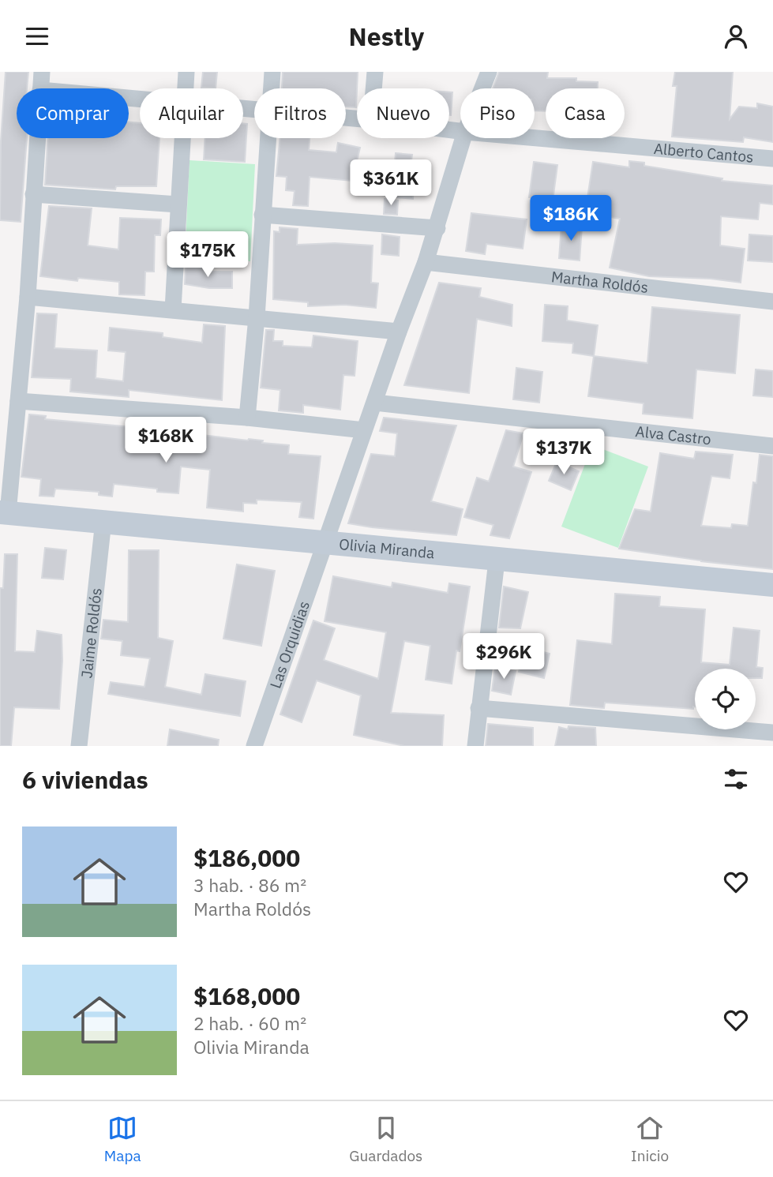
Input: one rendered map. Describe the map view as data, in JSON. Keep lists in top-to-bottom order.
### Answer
{
  "streets": {
    "street": [
      "Alberto Cantos",
      "Martha Roldós",
      "Alva Castro",
      "Olivia Miranda",
      "Jaime Roldós",
      "Las Orquidias"
    ]
  },
  "crossings": [
    ["Martha Roldós", "Las Orquidias"],
    ["Alva Castro", "Las Orquidias"],
    ["Olivia Miranda", "Jaime Roldós"],
    ["Olivia Miranda", "Las Orquidias"]
  ],
  "page": {
    "header": "Nestly",
    "chip": [
      "Comprar",
      "Alquilar",
      "Filtros",
      "Nuevo",
      "Piso",
      "Casa"
    ],
    "price": [
      "$361K",
      "$186K",
      "$175K",
      "$168K",
      "$137K",
      "$296K"
    ],
    "heading": "6 viviendas",
    "list": [
      {
        "name": "$186,000",
        "note": "3 hab. · 86 m² · Martha Roldós"
      },
      {
        "name": "$168,000",
        "note": "2 hab. · 60 m² · Olivia Miranda"
      }
    ],
    "tabs": ["Mapa", "Guardados", "Inicio"]
  }
}
